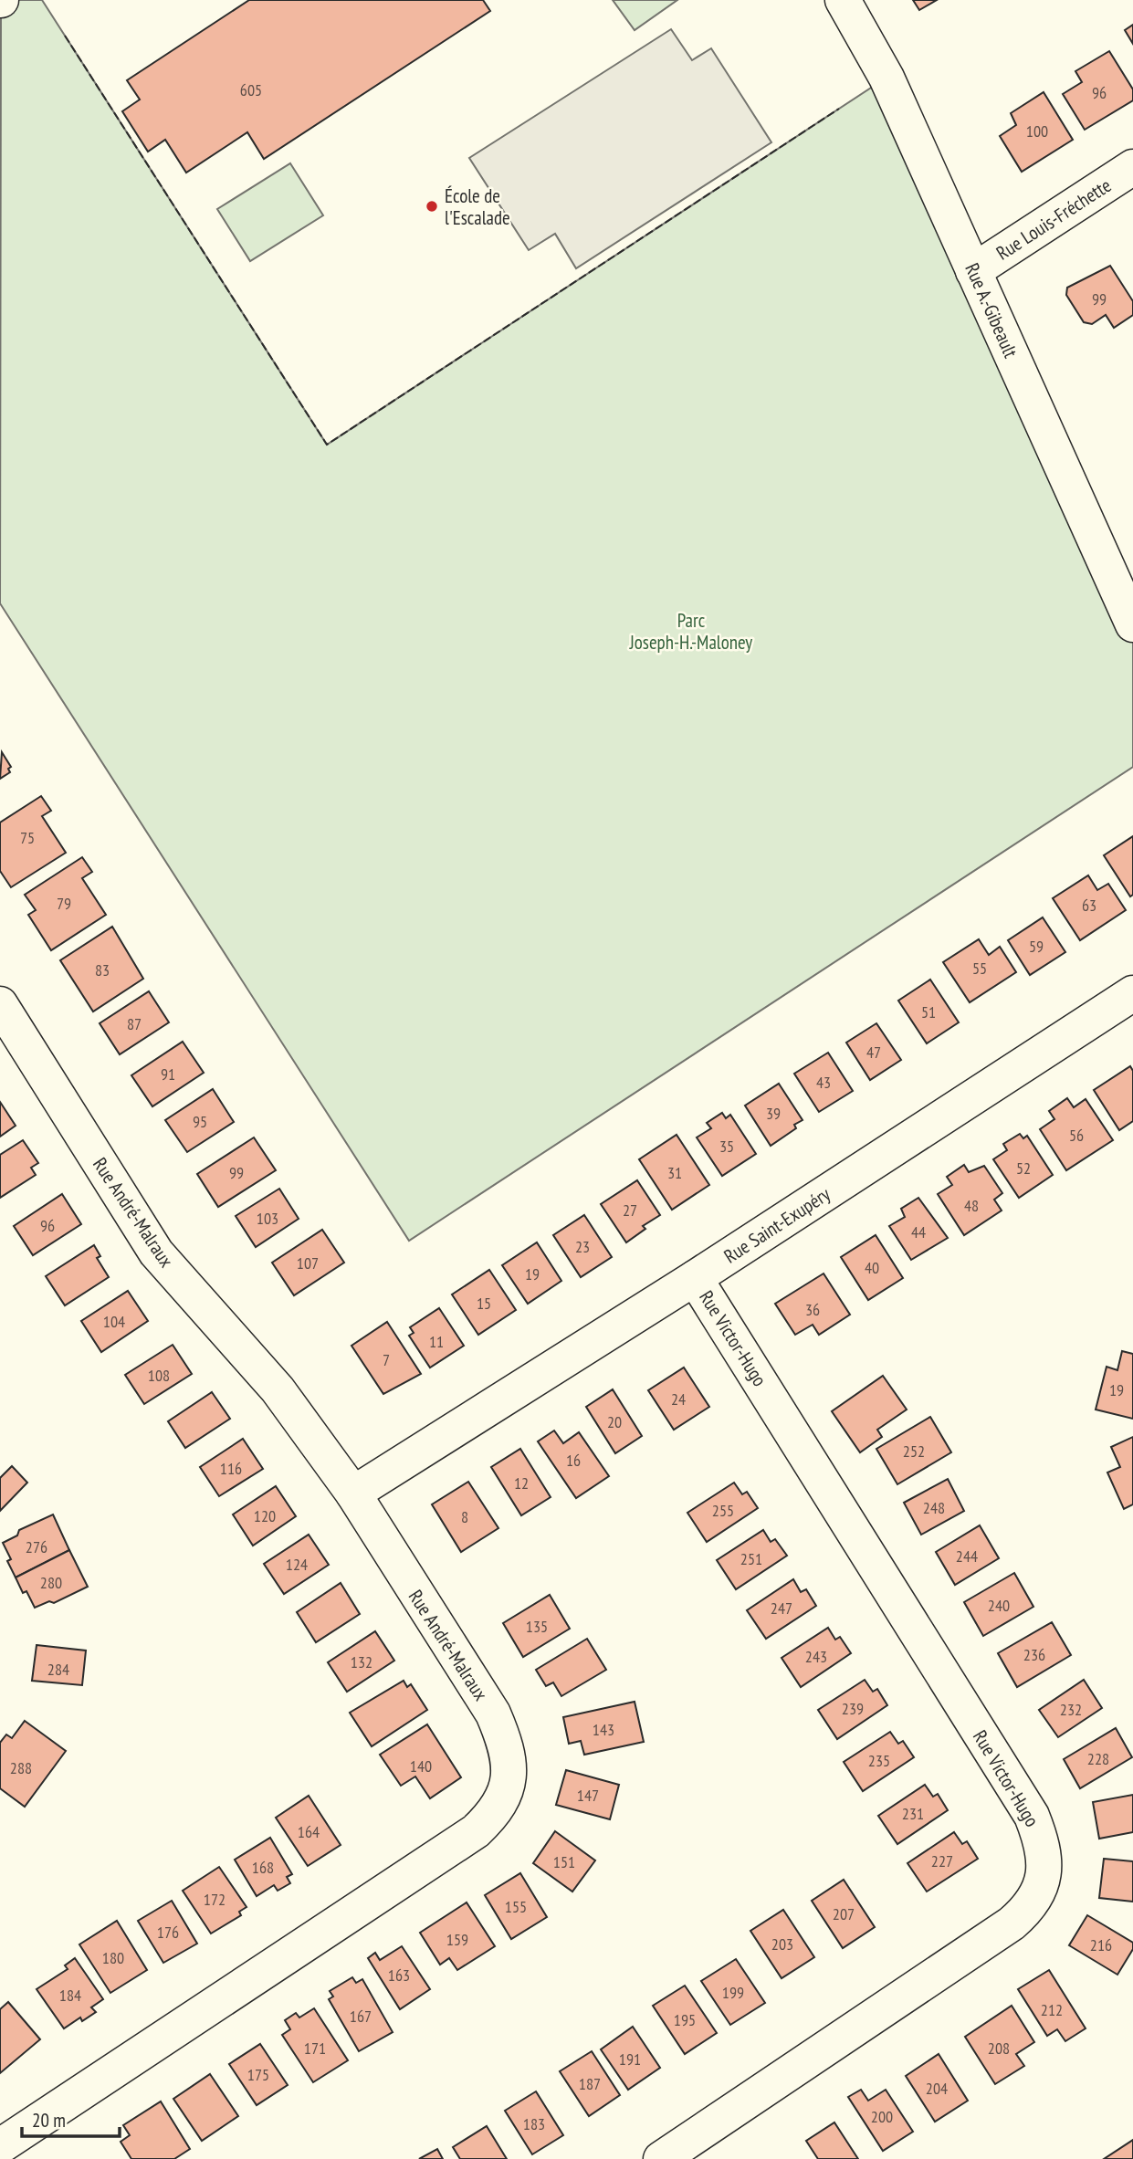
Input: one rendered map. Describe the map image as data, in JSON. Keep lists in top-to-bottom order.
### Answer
{
  "streets": {
    "street": [
      "Rue Louis-Fréchette",
      "Rue A.-Gibeault",
      "Rue André-Malraux",
      "Rue Saint-Exupéry",
      "Rue Victor-Hugo"
    ]
  },
  "crossings": [
    ["Rue Louis-Fréchette", "Rue A.-Gibeault"],
    ["Rue André-Malraux", "Rue Saint-Exupéry"],
    ["Rue Saint-Exupéry", "Rue Victor-Hugo"]
  ],
  "parks": ["Parc Joseph-H.-Maloney"],
  "places": ["École de l'Escalade"],
  "house_numbers": [
    "605",
    "96",
    "100",
    "99",
    "75",
    "79",
    "63",
    "59",
    "55",
    "83",
    "51",
    "87",
    "47",
    "91",
    "43",
    "39",
    "95",
    "56",
    "35",
    "52",
    "99",
    "31",
    "48",
    "27",
    "103",
    "96",
    "44",
    "23",
    "107",
    "40",
    "19",
    "15",
    "36",
    "104",
    "11",
    "7",
    "108",
    "19",
    "24",
    "20",
    "252",
    "16",
    "116",
    "12",
    "248",
    "255",
    "120",
    "8",
    "276",
    "244",
    "251",
    "124",
    "280",
    "240",
    "247",
    "135",
    "236",
    "243",
    "132",
    "284",
    "239",
    "232",
    "143",
    "228",
    "235",
    "140",
    "288",
    "147",
    "231",
    "164",
    "227",
    "151",
    "168",
    "172",
    "155",
    "207",
    "176",
    "159",
    "203",
    "216",
    "180",
    "163",
    "199",
    "184",
    "212",
    "167",
    "195",
    "171",
    "208",
    "191",
    "175",
    "187",
    "204",
    "200",
    "183"
  ],
  "scale_bar": "20 m"
}
